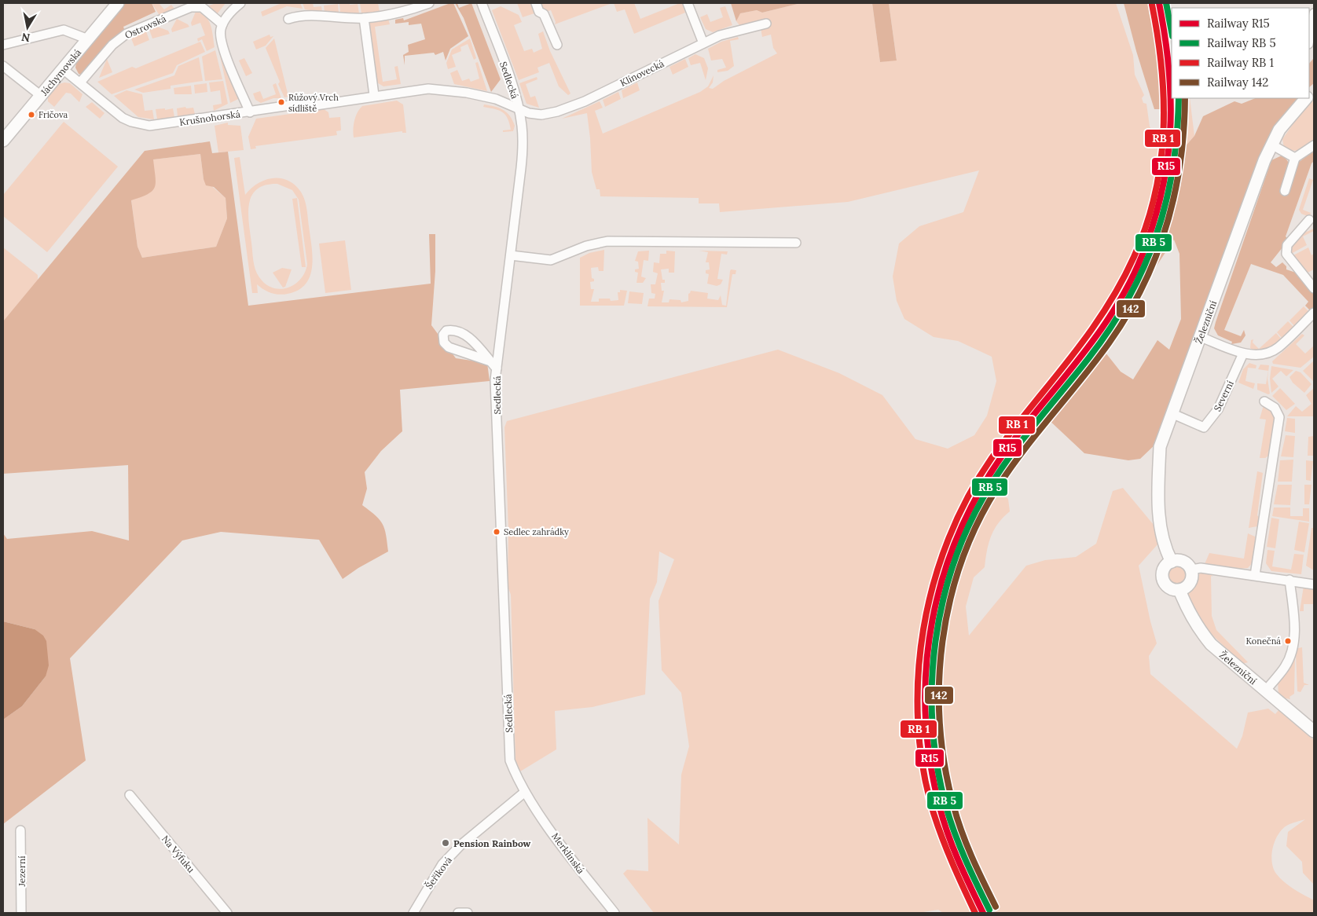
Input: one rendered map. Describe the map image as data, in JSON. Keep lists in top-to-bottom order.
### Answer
{
  "streets": {
    "street": [
      "Ostrovská",
      "Jáchymovská",
      "Klínovecká",
      "Sedlecká",
      "Krušnohorská",
      "Železniční",
      "Severní",
      "Merklínská",
      "Na Výfuku",
      "Jezerní",
      "Šeříková"
    ]
  },
  "crossings": [
    ["Ostrovská", "Krušnohorská"],
    ["Jáchymovská", "Krušnohorská"],
    ["Klínovecká", "Sedlecká"],
    ["Klínovecká", "Krušnohorská"],
    ["Sedlecká", "Krušnohorská"],
    ["Sedlecká", "Merklínská"],
    ["Sedlecká", "Šeříková"],
    ["Železniční", "Severní"],
    ["Merklínská", "Šeříková"]
  ],
  "places": [
    "Růžový Vrch sídliště",
    "Fričova",
    "Sedlec zahrádky",
    "Konečná",
    "Pension Rainbow"
  ],
  "lines": ["rail line R15", "rail line 142"],
  "legend": [
    "Railway R15",
    "Railway RB 5",
    "Railway RB 1",
    "Railway 142"
  ],
  "north": "bottom"
}
